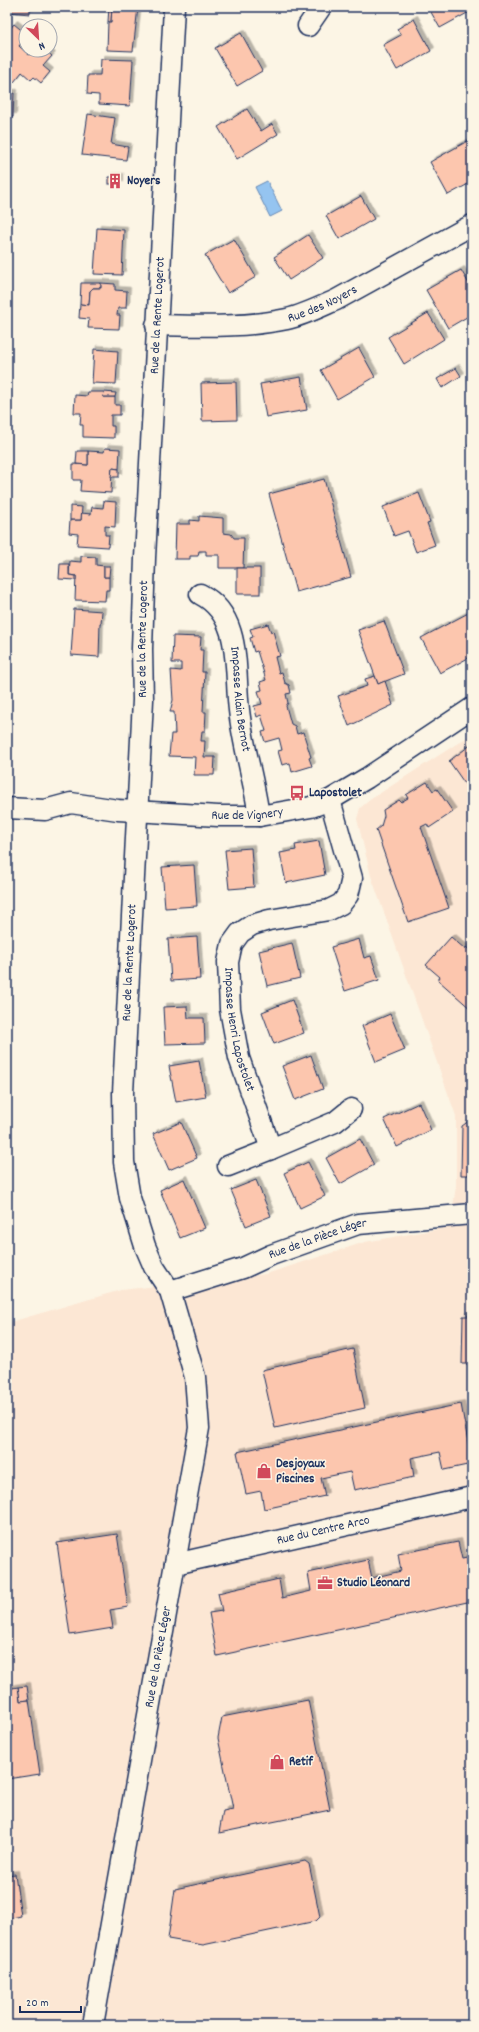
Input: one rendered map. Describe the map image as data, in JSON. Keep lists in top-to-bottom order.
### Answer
{
  "streets": {
    "street": [
      "Rue des Noyers",
      "Rue de la Rente Logerot",
      "Impasse Alain Bernot",
      "Rue de Vignery",
      "Impasse Henri Lapostolet",
      "Rue de la Pièce Léger",
      "Rue du Centre Arco"
    ]
  },
  "crossings": [
    ["Rue des Noyers", "Rue de la Rente Logerot"],
    ["Rue de la Rente Logerot", "Rue de Vignery"],
    ["Rue de la Rente Logerot", "Rue de la Pièce Léger"],
    ["Impasse Alain Bernot", "Rue de Vignery"],
    ["Rue de Vignery", "Impasse Henri Lapostolet"],
    ["Rue de la Pièce Léger", "Rue du Centre Arco"]
  ],
  "places": {
    "building": ["Noyers"],
    "bus stop": ["Lapostolet"],
    "shop": ["Desjoyaux Piscines", "Retif"],
    "office": ["Studio Léonard"]
  },
  "scale_bar": "20 m",
  "north": "bottom right"
}
